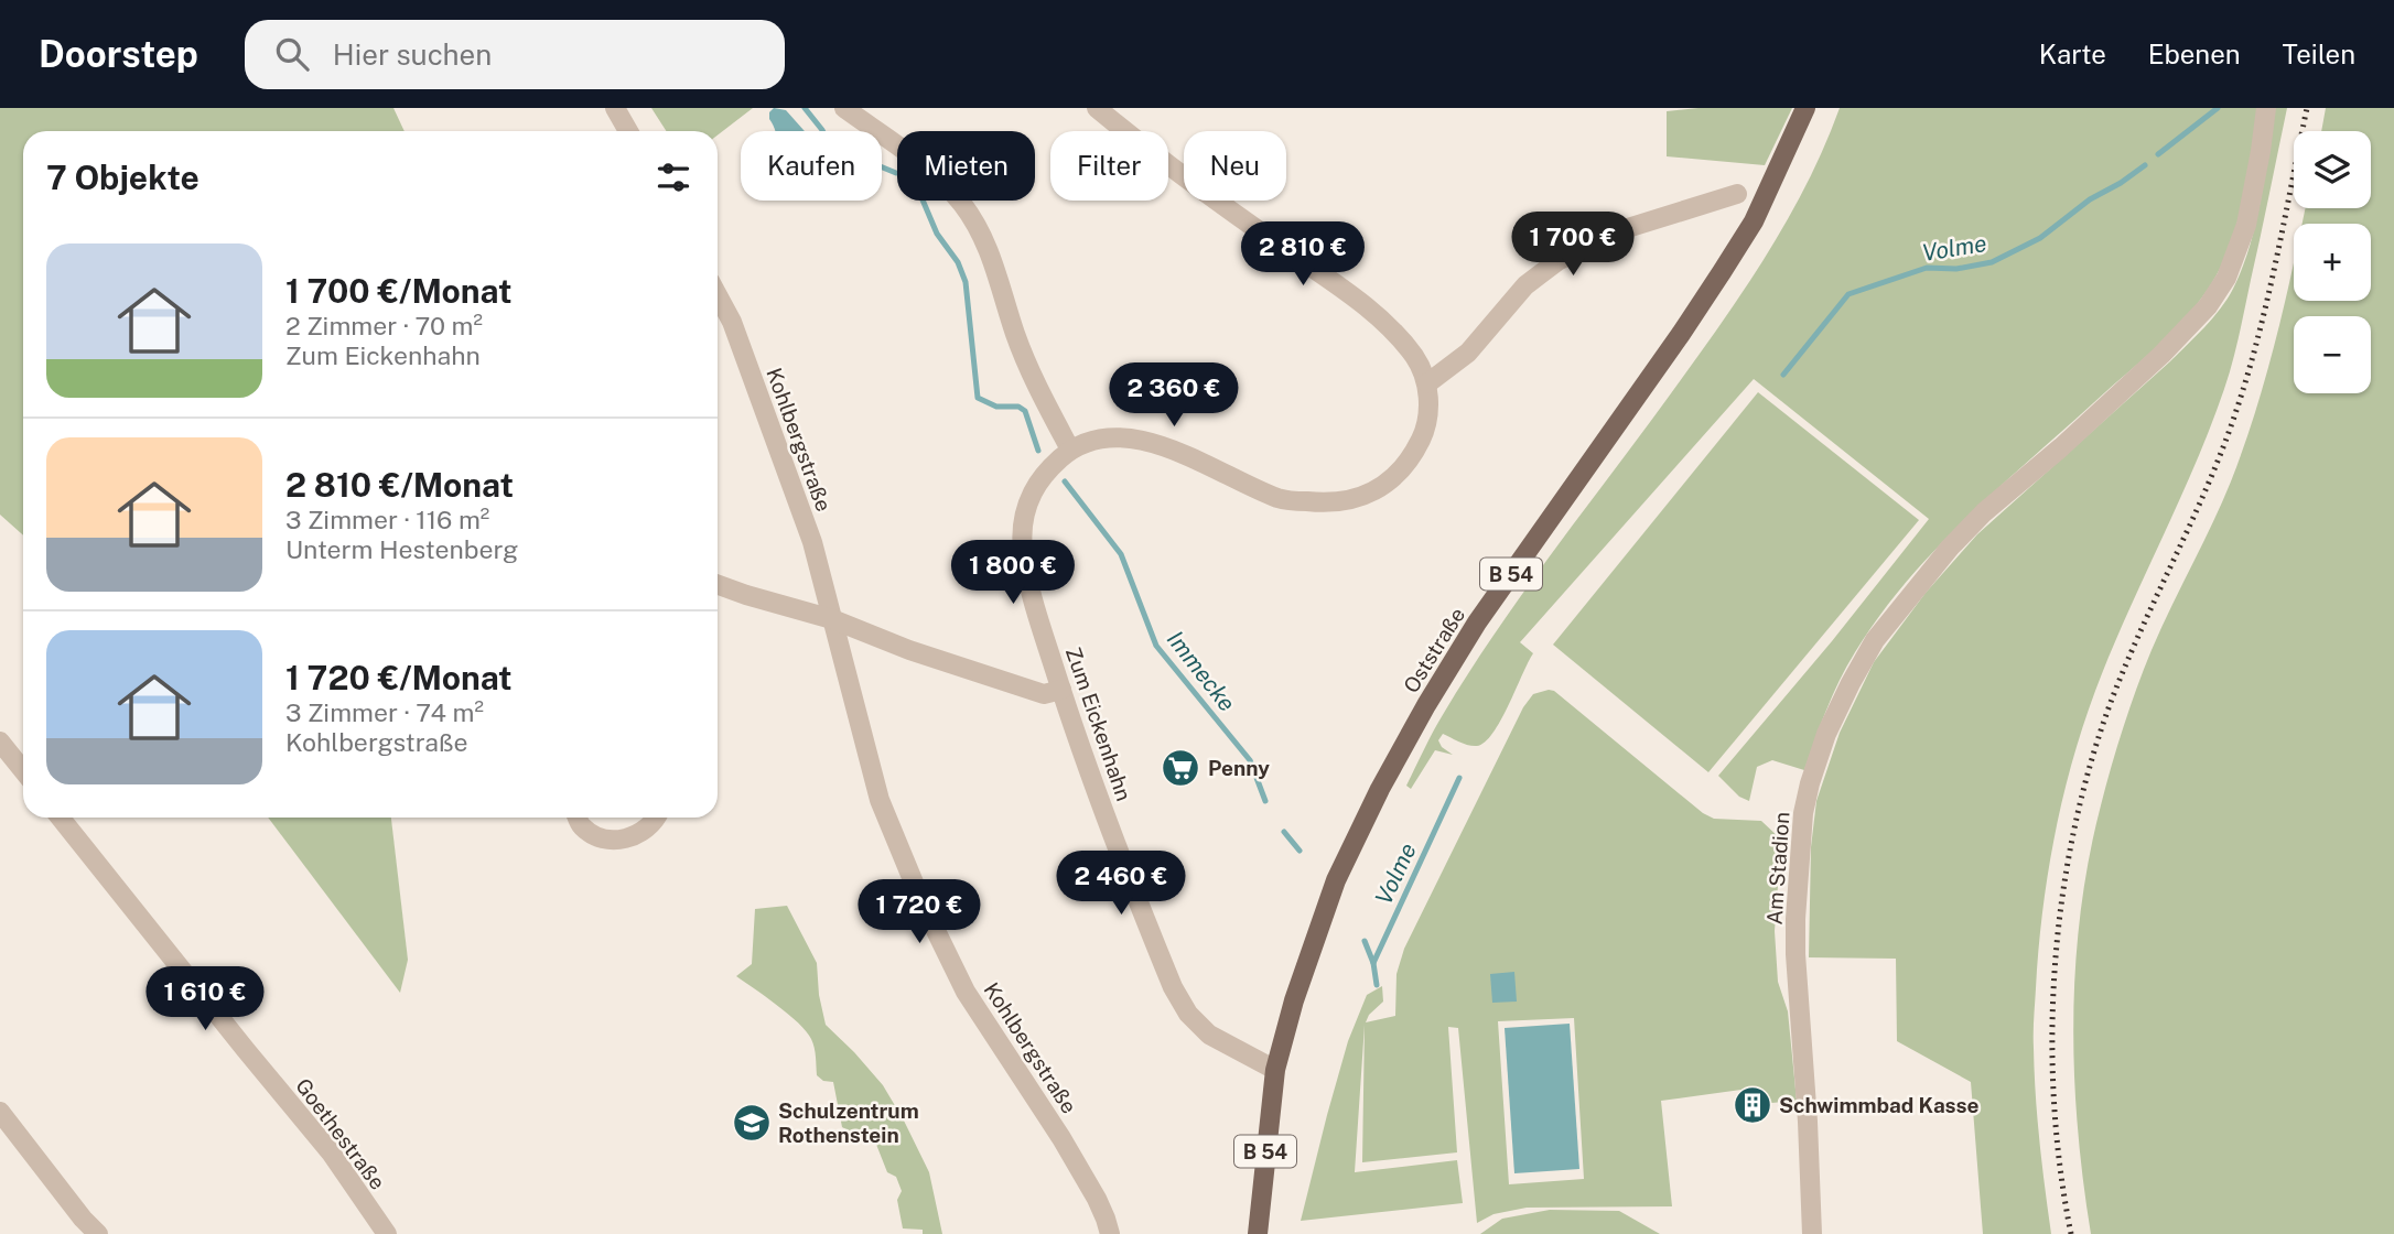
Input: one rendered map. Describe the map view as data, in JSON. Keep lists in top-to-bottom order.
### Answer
{
  "streets": {
    "main road": ["B 54", "Oststraße"],
    "street": [
      "Kohlbergstraße",
      "Zum Eickenhahn",
      "Am Stadion",
      "Goethestraße"
    ]
  },
  "crossings": [
    ["Oststraße", "Zum Eickenhahn"]
  ],
  "water": ["Volme", "Immecke"],
  "places": {
    "supermarket": ["Penny"],
    "building": ["Schwimmbad Kasse"],
    "school or university": ["Schulzentrum Rothenstein"]
  },
  "page": {
    "header": "Doorstep",
    "search": "Hier suchen",
    "nav": ["Karte", "Ebenen", "Teilen"],
    "map_buttons": ["+", "−"],
    "chip": [
      "Kaufen",
      "Mieten",
      "Filter",
      "Neu"
    ],
    "heading": "7 Objekte",
    "price": [
      "1 700 €",
      "2 810 €",
      "2 360 €",
      "1 800 €",
      "2 460 €",
      "1 720 €",
      "1 610 €"
    ],
    "list": [
      {
        "name": "1 700 €/Monat",
        "note": "2 Zimmer · 70 m² · Zum Eickenhahn"
      },
      {
        "name": "2 810 €/Monat",
        "note": "3 Zimmer · 116 m² · Unterm Hestenberg"
      },
      {
        "name": "1 720 €/Monat",
        "note": "3 Zimmer · 74 m² · Kohlbergstraße"
      }
    ]
  }
}
